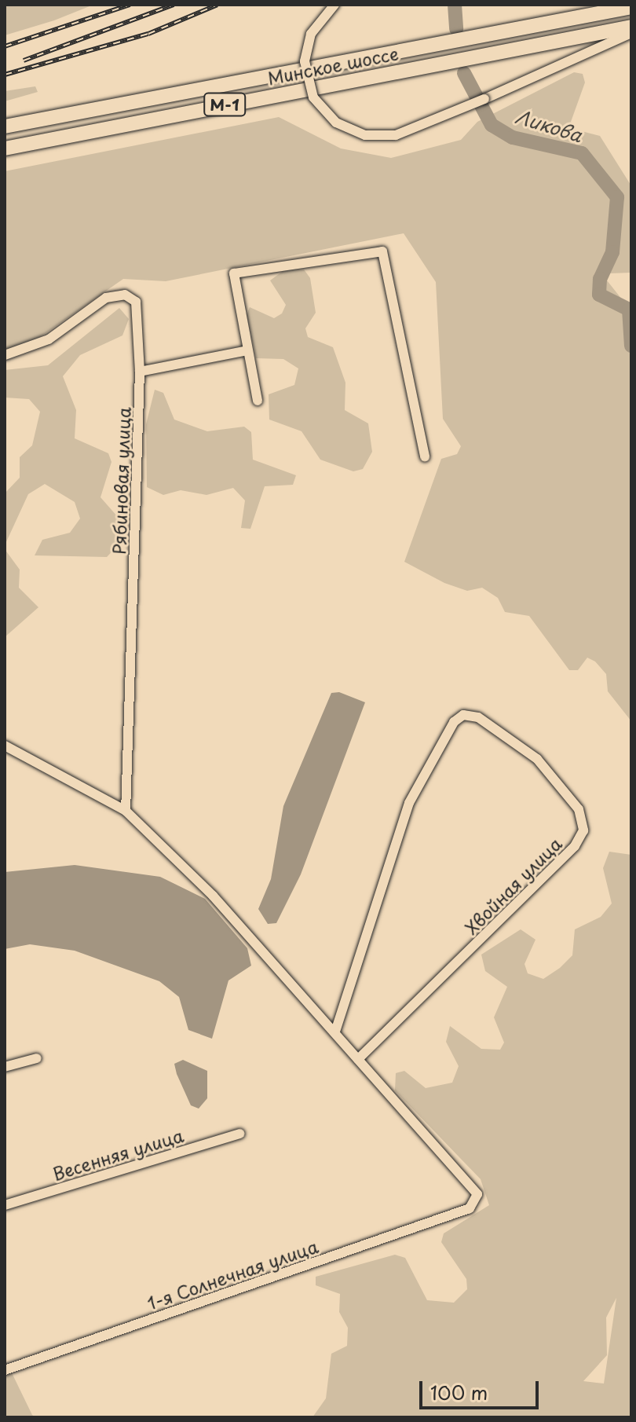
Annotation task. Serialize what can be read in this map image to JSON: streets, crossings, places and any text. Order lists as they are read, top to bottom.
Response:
{
  "streets": {
    "highway": ["Минское шоссе", "М-1"],
    "street": [
      "Рябиновая улица",
      "Хвойная улица",
      "Весенняя улица",
      "1-я Солнечная улица"
    ]
  },
  "crossings": [
    ["Хвойная улица", "1-я Солнечная улица"]
  ],
  "water": ["Ликова"],
  "scale_bar": "100 m"
}
